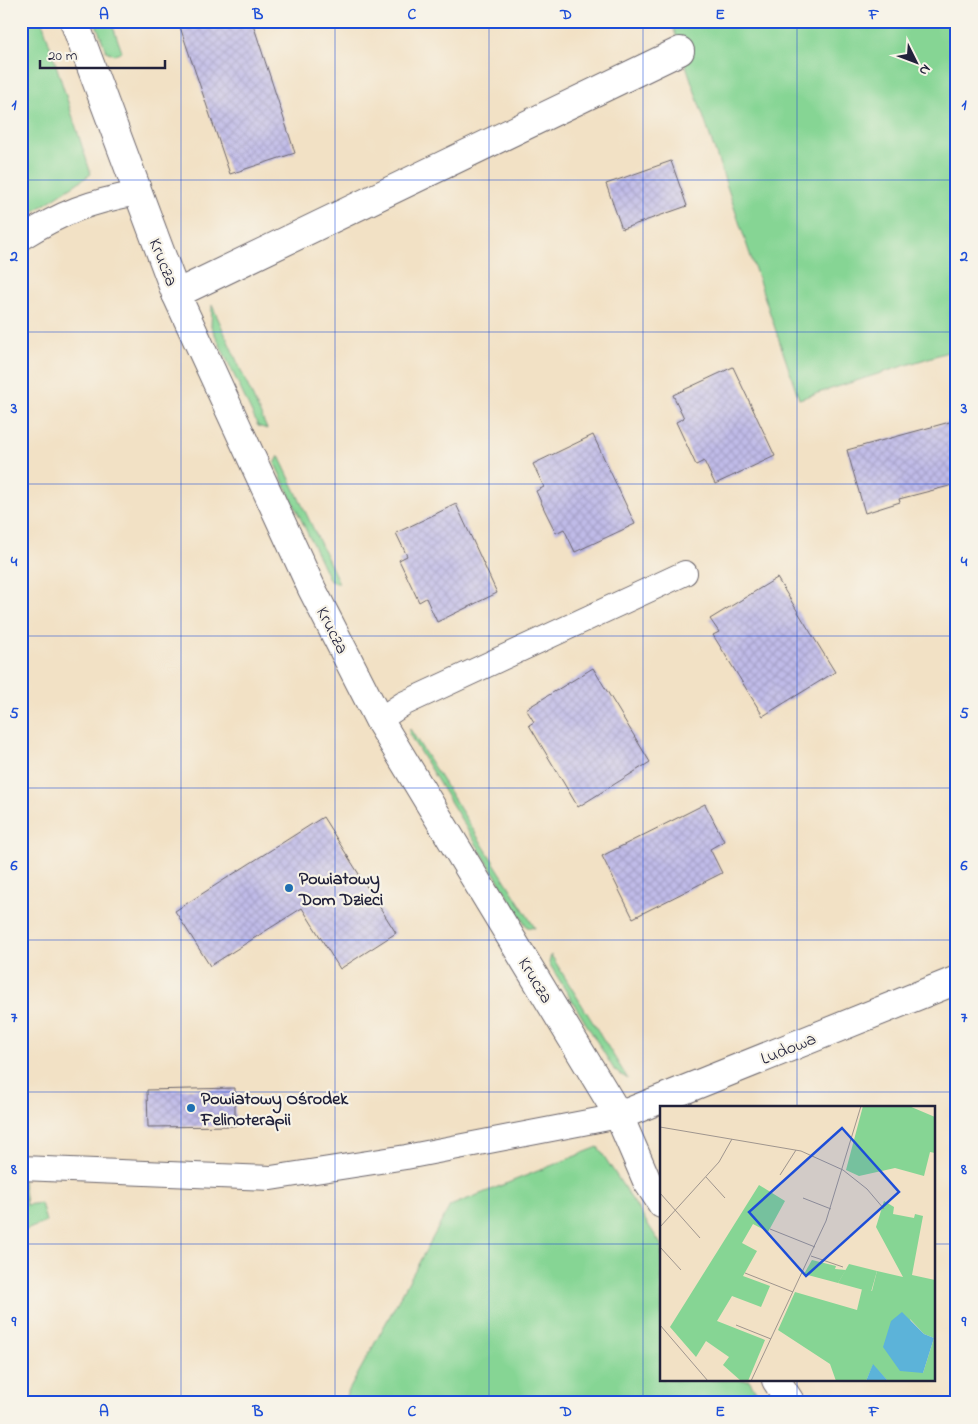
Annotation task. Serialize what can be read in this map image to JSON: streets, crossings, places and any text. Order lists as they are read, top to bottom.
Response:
{
  "streets": {
    "street": ["Krucza", "Ludowa"]
  },
  "crossings": [
    ["Krucza", "Ludowa"]
  ],
  "places": ["Powiatowy Dom Dzieci", "Powiatowy Ośrodek Felinoterapii"],
  "scale_bar": "20 m",
  "north": "bottom right",
  "grid": {
    "columns": [
      "A",
      "B",
      "C",
      "D",
      "E",
      "F"
    ],
    "rows": [
      "1",
      "2",
      "3",
      "4",
      "5",
      "6",
      "7",
      "8",
      "9"
    ]
  }
}
